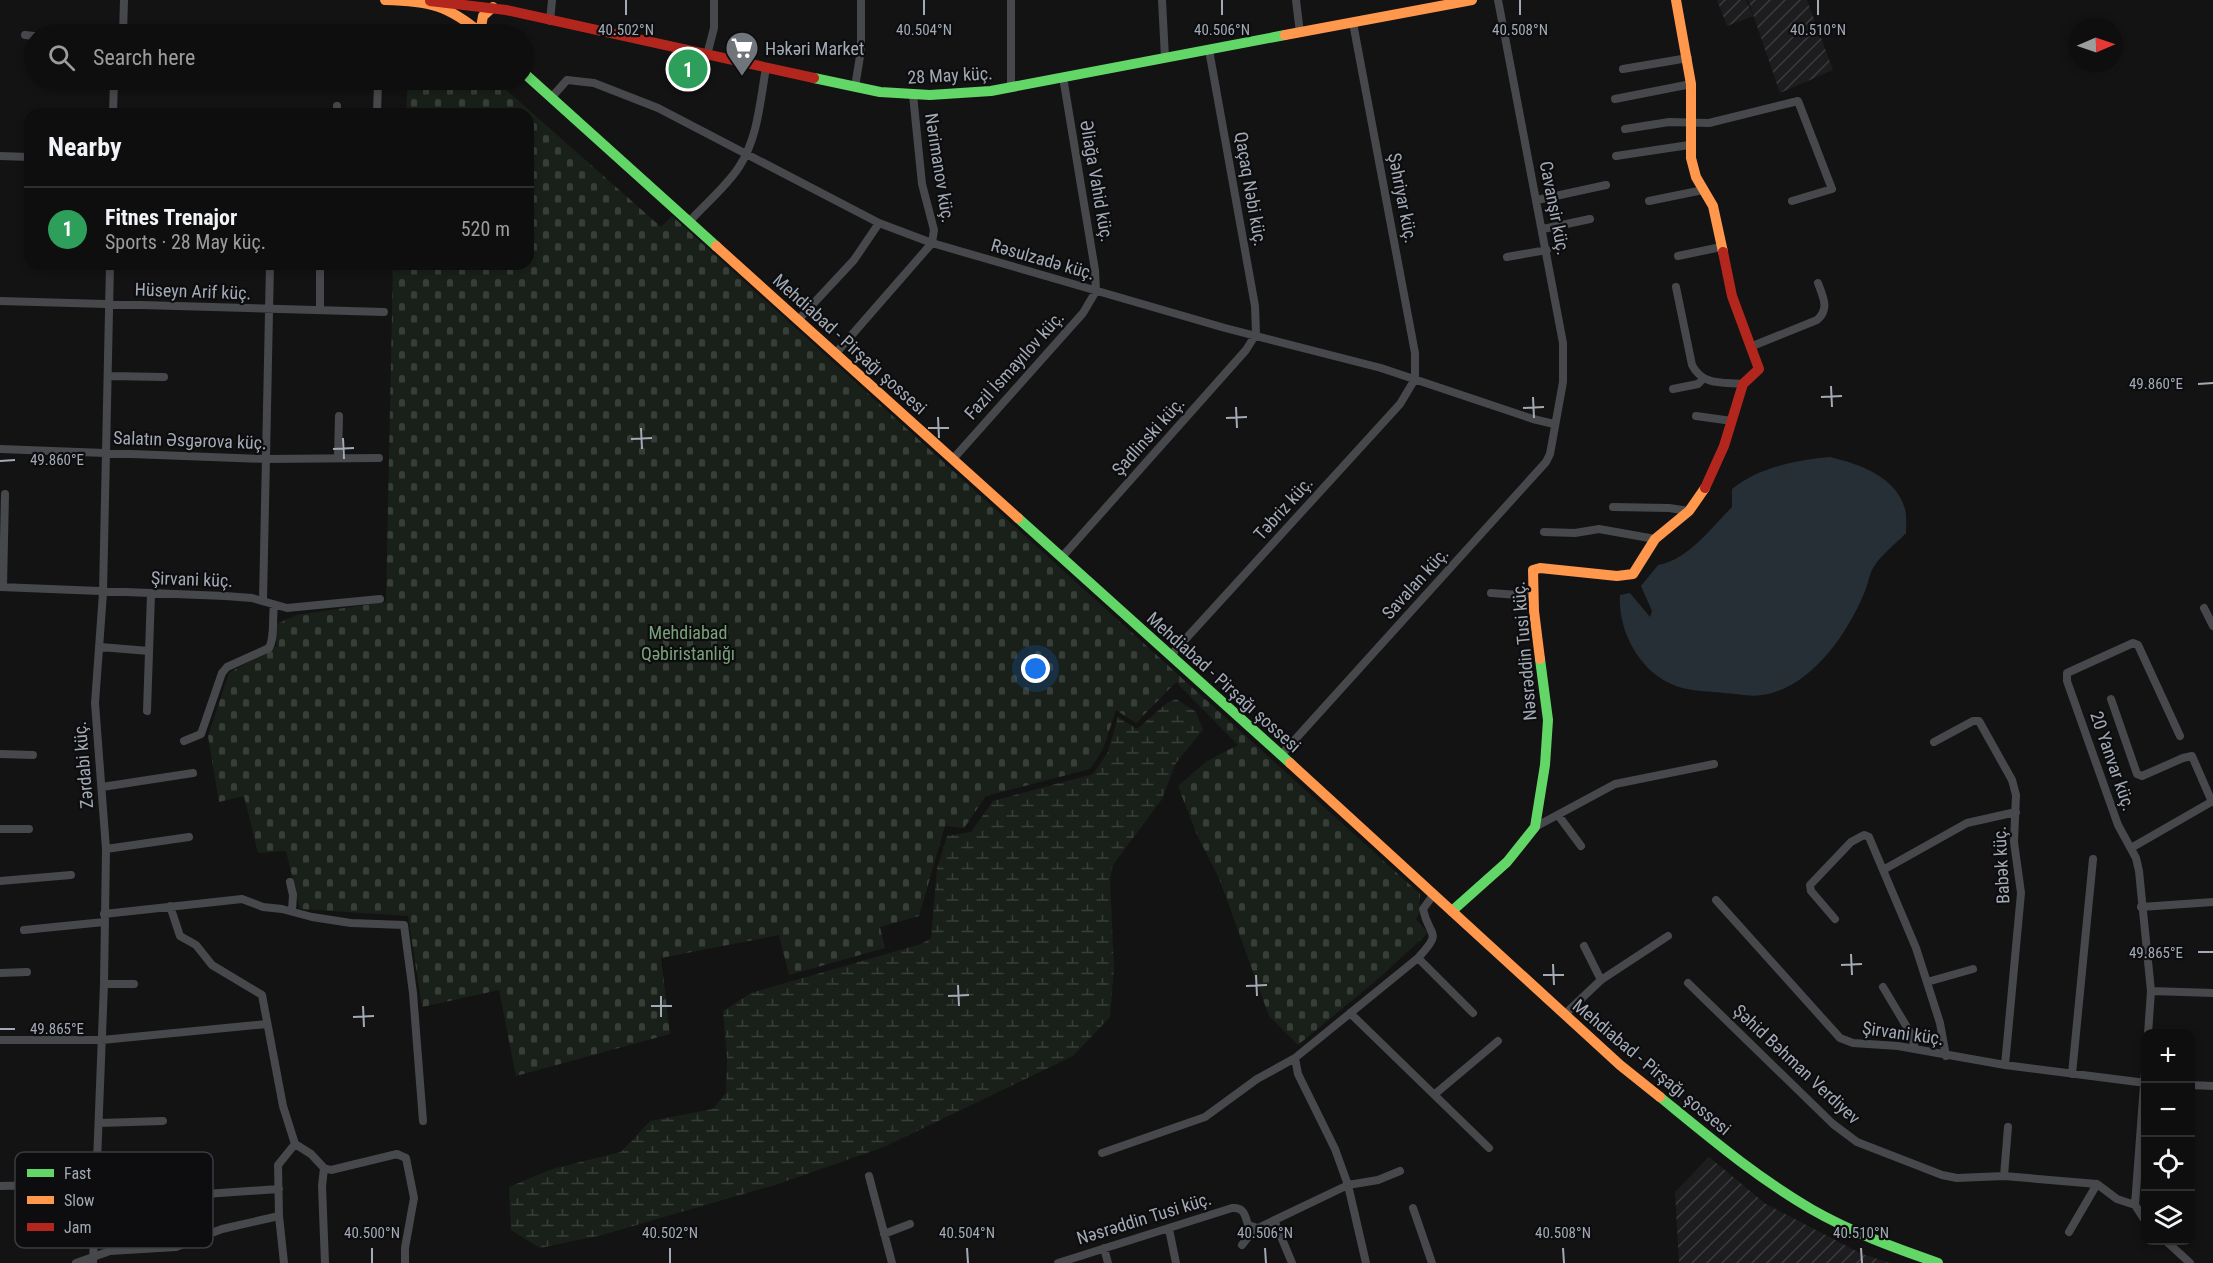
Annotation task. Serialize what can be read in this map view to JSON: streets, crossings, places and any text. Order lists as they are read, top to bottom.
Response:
{
  "streets": {
    "street": [
      "28 May küç.",
      "Nərimanov küç.",
      "Əliağa Vahid küç.",
      "Qaçaq Nəbi küç.",
      "Şəhriyar küç.",
      "Cavanşir küç.",
      "Rəsulzadə küç.",
      "Hüseyn Arif küç.",
      "Mehdiabad - Pirşağı şossesi",
      "Fazil İsmayılov küç.",
      "Şadlinski küç.",
      "Salatın Əsgərova küç.",
      "Təbriz küç.",
      "Şirvani küç.",
      "Savalan küç.",
      "Nəsrəddin Tusi küç.",
      "20 Yanvar küç.",
      "Zərdabi küç.",
      "Babək küç.",
      "Şəhid Bəhman Verdiyev"
    ]
  },
  "crossings": [
    ["28 May küç.", "Nərimanov küç."],
    ["28 May küç.", "Əliağa Vahid küç."],
    ["28 May küç.", "Qaçaq Nəbi küç."],
    ["28 May küç.", "Şəhriyar küç."],
    ["Nərimanov küç.", "Rəsulzadə küç."],
    ["Nərimanov küç.", "Mehdiabad - Pirşağı şossesi"],
    ["Əliağa Vahid küç.", "Rəsulzadə küç."],
    ["Əliağa Vahid küç.", "Fazil İsmayılov küç."],
    ["Qaçaq Nəbi küç.", "Rəsulzadə küç."],
    ["Qaçaq Nəbi küç.", "Şadlinski küç."],
    ["Şəhriyar küç.", "Rəsulzadə küç."],
    ["Şəhriyar küç.", "Təbriz küç."],
    ["Cavanşir küç.", "Rəsulzadə küç."],
    ["Cavanşir küç.", "Savalan küç."],
    ["Rəsulzadə küç.", "Mehdiabad - Pirşağı şossesi"],
    ["Rəsulzadə küç.", "Fazil İsmayılov küç."],
    ["Rəsulzadə küç.", "Şadlinski küç."],
    ["Rəsulzadə küç.", "Təbriz küç."],
    ["Rəsulzadə küç.", "Savalan küç."],
    ["Hüseyn Arif küç.", "Zərdabi küç."],
    ["Mehdiabad - Pirşağı şossesi", "Fazil İsmayılov küç."],
    ["Mehdiabad - Pirşağı şossesi", "Şadlinski küç."],
    ["Mehdiabad - Pirşağı şossesi", "Təbriz küç."],
    ["Mehdiabad - Pirşağı şossesi", "Savalan küç."],
    ["Salatın Əsgərova küç.", "Zərdabi küç."],
    ["Şirvani küç.", "Zərdabi küç."],
    ["Şirvani küç.", "Babək küç."]
  ],
  "parks": ["Mehdiabad Qəbiristanlığı"],
  "places": {
    "supermarket": ["Həkəri Market"]
  },
  "legend": ["Fast", "Slow", "Jam"],
  "north": "right",
  "page": {
    "search": "Search here",
    "pins": "1",
    "heading": "Nearby",
    "list": [
      {
        "mark": "1",
        "name": "Fitnes Trenajor",
        "note": "Sports · 28 May küç.",
        "value": "520 m"
      }
    ],
    "map_buttons": ["+", "−"]
  },
  "coordinates": [
    "40.502°N",
    "40.504°N",
    "40.506°N",
    "40.508°N",
    "40.510°N",
    "49.860°E",
    "49.865°E",
    "40.500°N"
  ]
}
